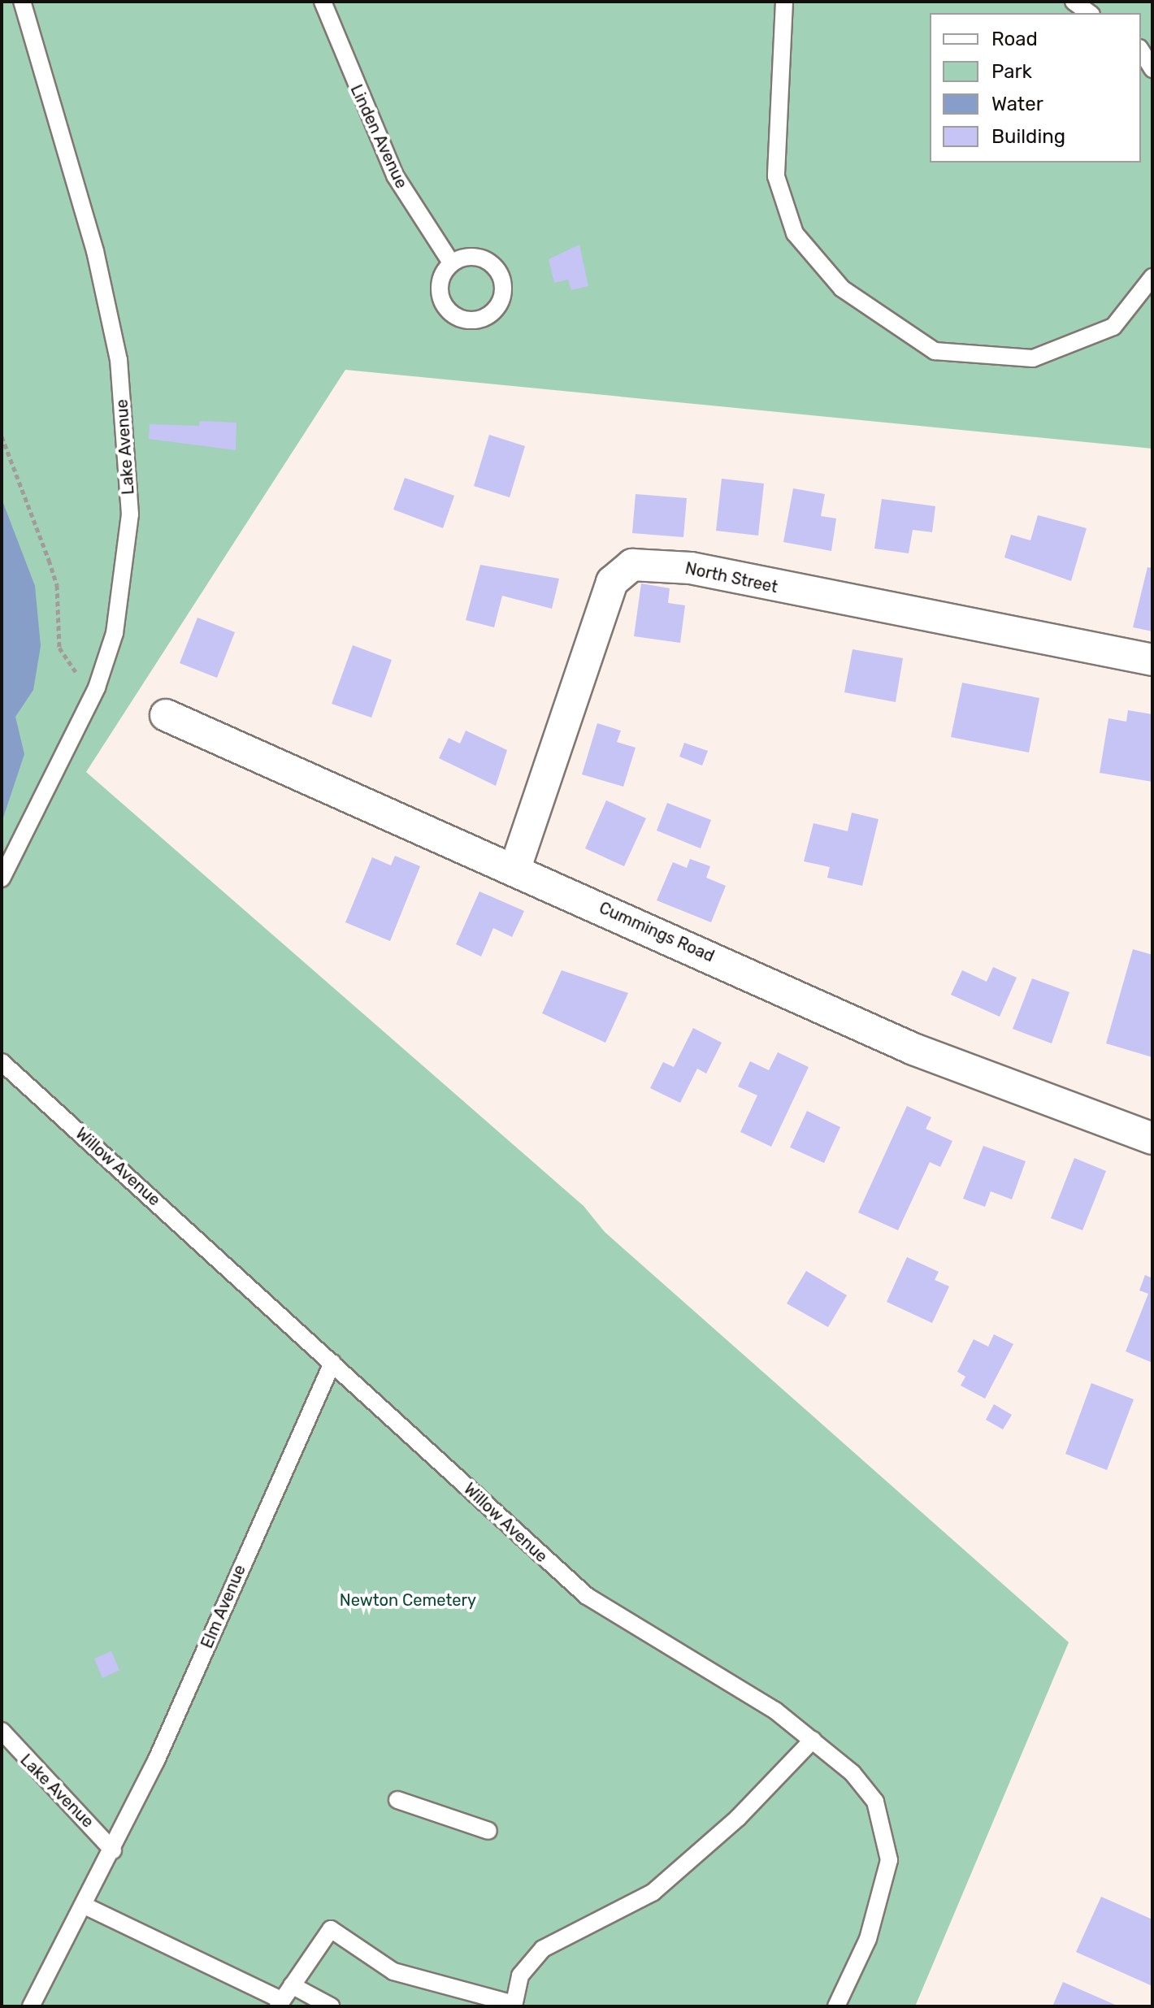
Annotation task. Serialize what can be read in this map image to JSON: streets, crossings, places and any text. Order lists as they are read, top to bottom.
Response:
{
  "streets": {
    "street": ["North Street", "Cummings Road"],
    "lane": [
      "Linden Avenue",
      "Lake Avenue",
      "Willow Avenue",
      "Elm Avenue"
    ]
  },
  "crossings": [
    ["Lake Avenue", "Elm Avenue"],
    ["North Street", "Cummings Road"],
    ["Willow Avenue", "Elm Avenue"]
  ],
  "parks": ["Newton Cemetery"],
  "legend": [
    "Road",
    "Park",
    "Water",
    "Building"
  ]
}
